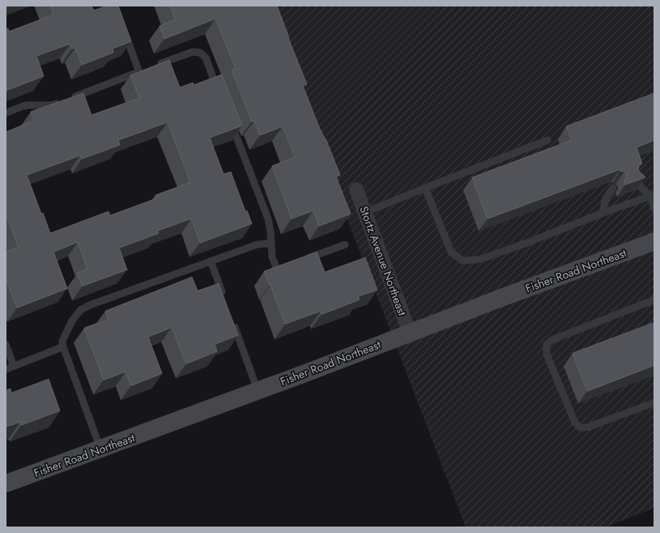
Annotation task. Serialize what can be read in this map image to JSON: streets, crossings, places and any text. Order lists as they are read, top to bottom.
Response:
{
  "streets": {
    "street": ["Stortz Avenue Northeast", "Fisher Road Northeast"]
  },
  "crossings": [
    ["Stortz Avenue Northeast", "Fisher Road Northeast"]
  ]
}
